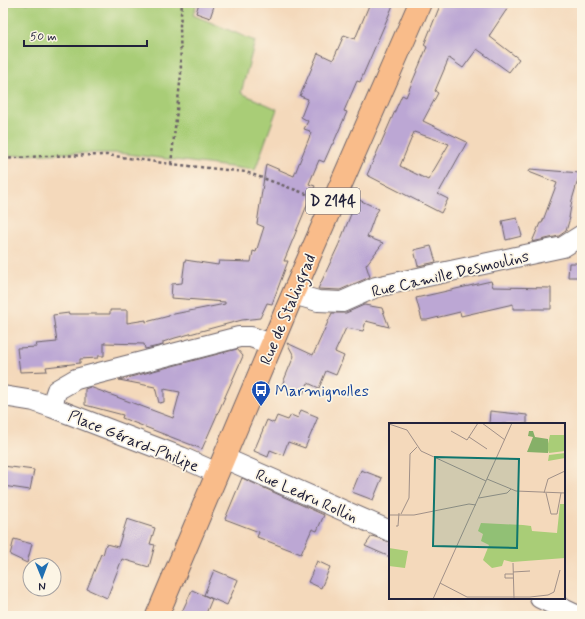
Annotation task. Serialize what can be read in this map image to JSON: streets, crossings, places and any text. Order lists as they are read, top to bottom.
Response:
{
  "streets": {
    "main road": ["D 2144", "Rue de Stalingrad"],
    "street": ["Rue Camille Desmoulins", "Place Gérard-Philipe", "Rue Ledru Rollin"]
  },
  "crossings": [
    ["Rue Camille Desmoulins", "Rue de Stalingrad"],
    ["Rue de Stalingrad", "Place Gérard-Philipe"],
    ["Rue de Stalingrad", "Rue Ledru Rollin"],
    ["Place Gérard-Philipe", "Rue Ledru Rollin"]
  ],
  "places": {
    "bus stop": ["Marmignolles"]
  },
  "scale_bar": "50 m",
  "north": "bottom"
}
